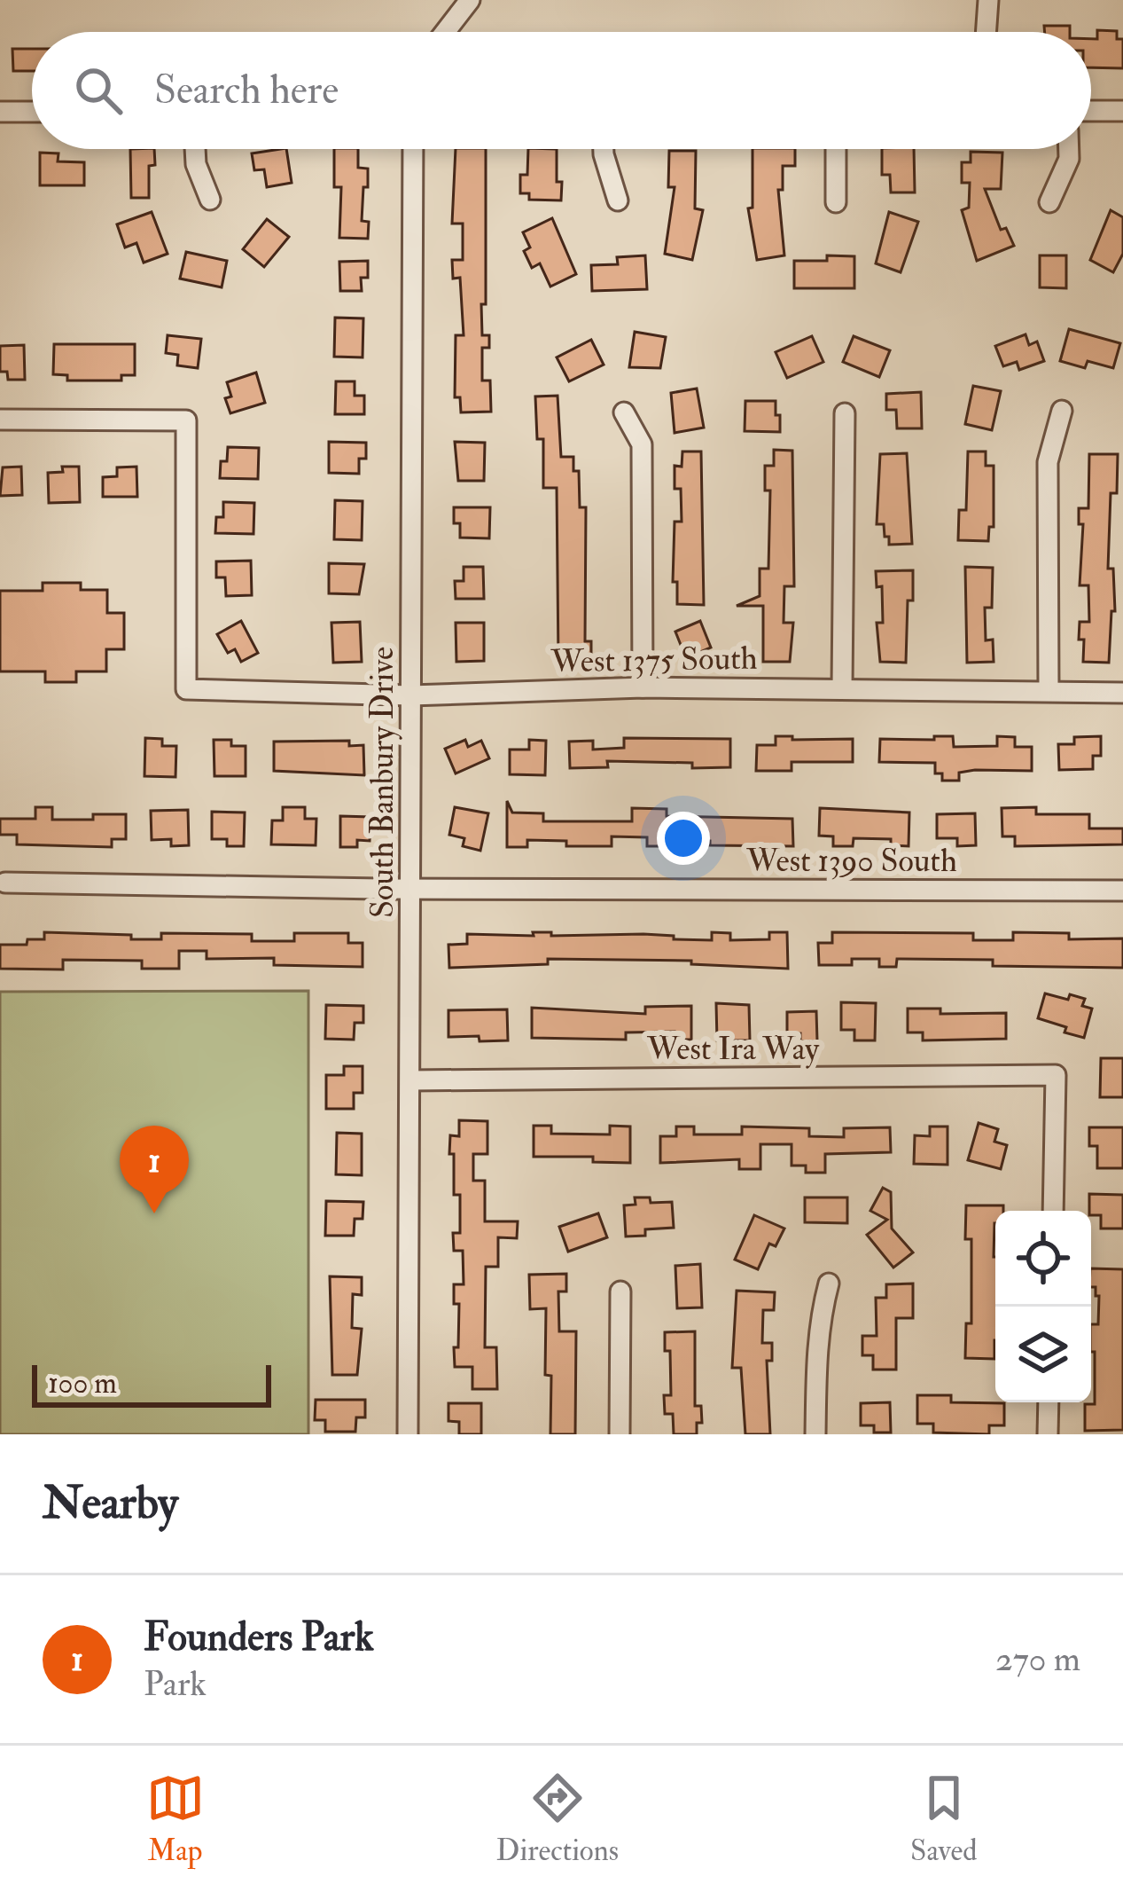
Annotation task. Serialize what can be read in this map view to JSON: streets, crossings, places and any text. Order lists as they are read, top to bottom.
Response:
{
  "streets": {
    "street": [
      "West 1375 South",
      "South Banbury Drive",
      "West 1390 South",
      "West Ira Way"
    ]
  },
  "crossings": [
    ["West 1375 South", "South Banbury Drive"],
    ["South Banbury Drive", "West 1390 South"],
    ["South Banbury Drive", "West Ira Way"]
  ],
  "scale_bar": "100 m",
  "page": {
    "search": "Search here",
    "pins": "1",
    "scale": "100 m",
    "heading": "Nearby",
    "list": [
      {
        "mark": "1",
        "name": "Founders Park",
        "note": "Park",
        "value": "270 m"
      }
    ],
    "nav": ["Map", "Directions", "Saved"]
  }
}
